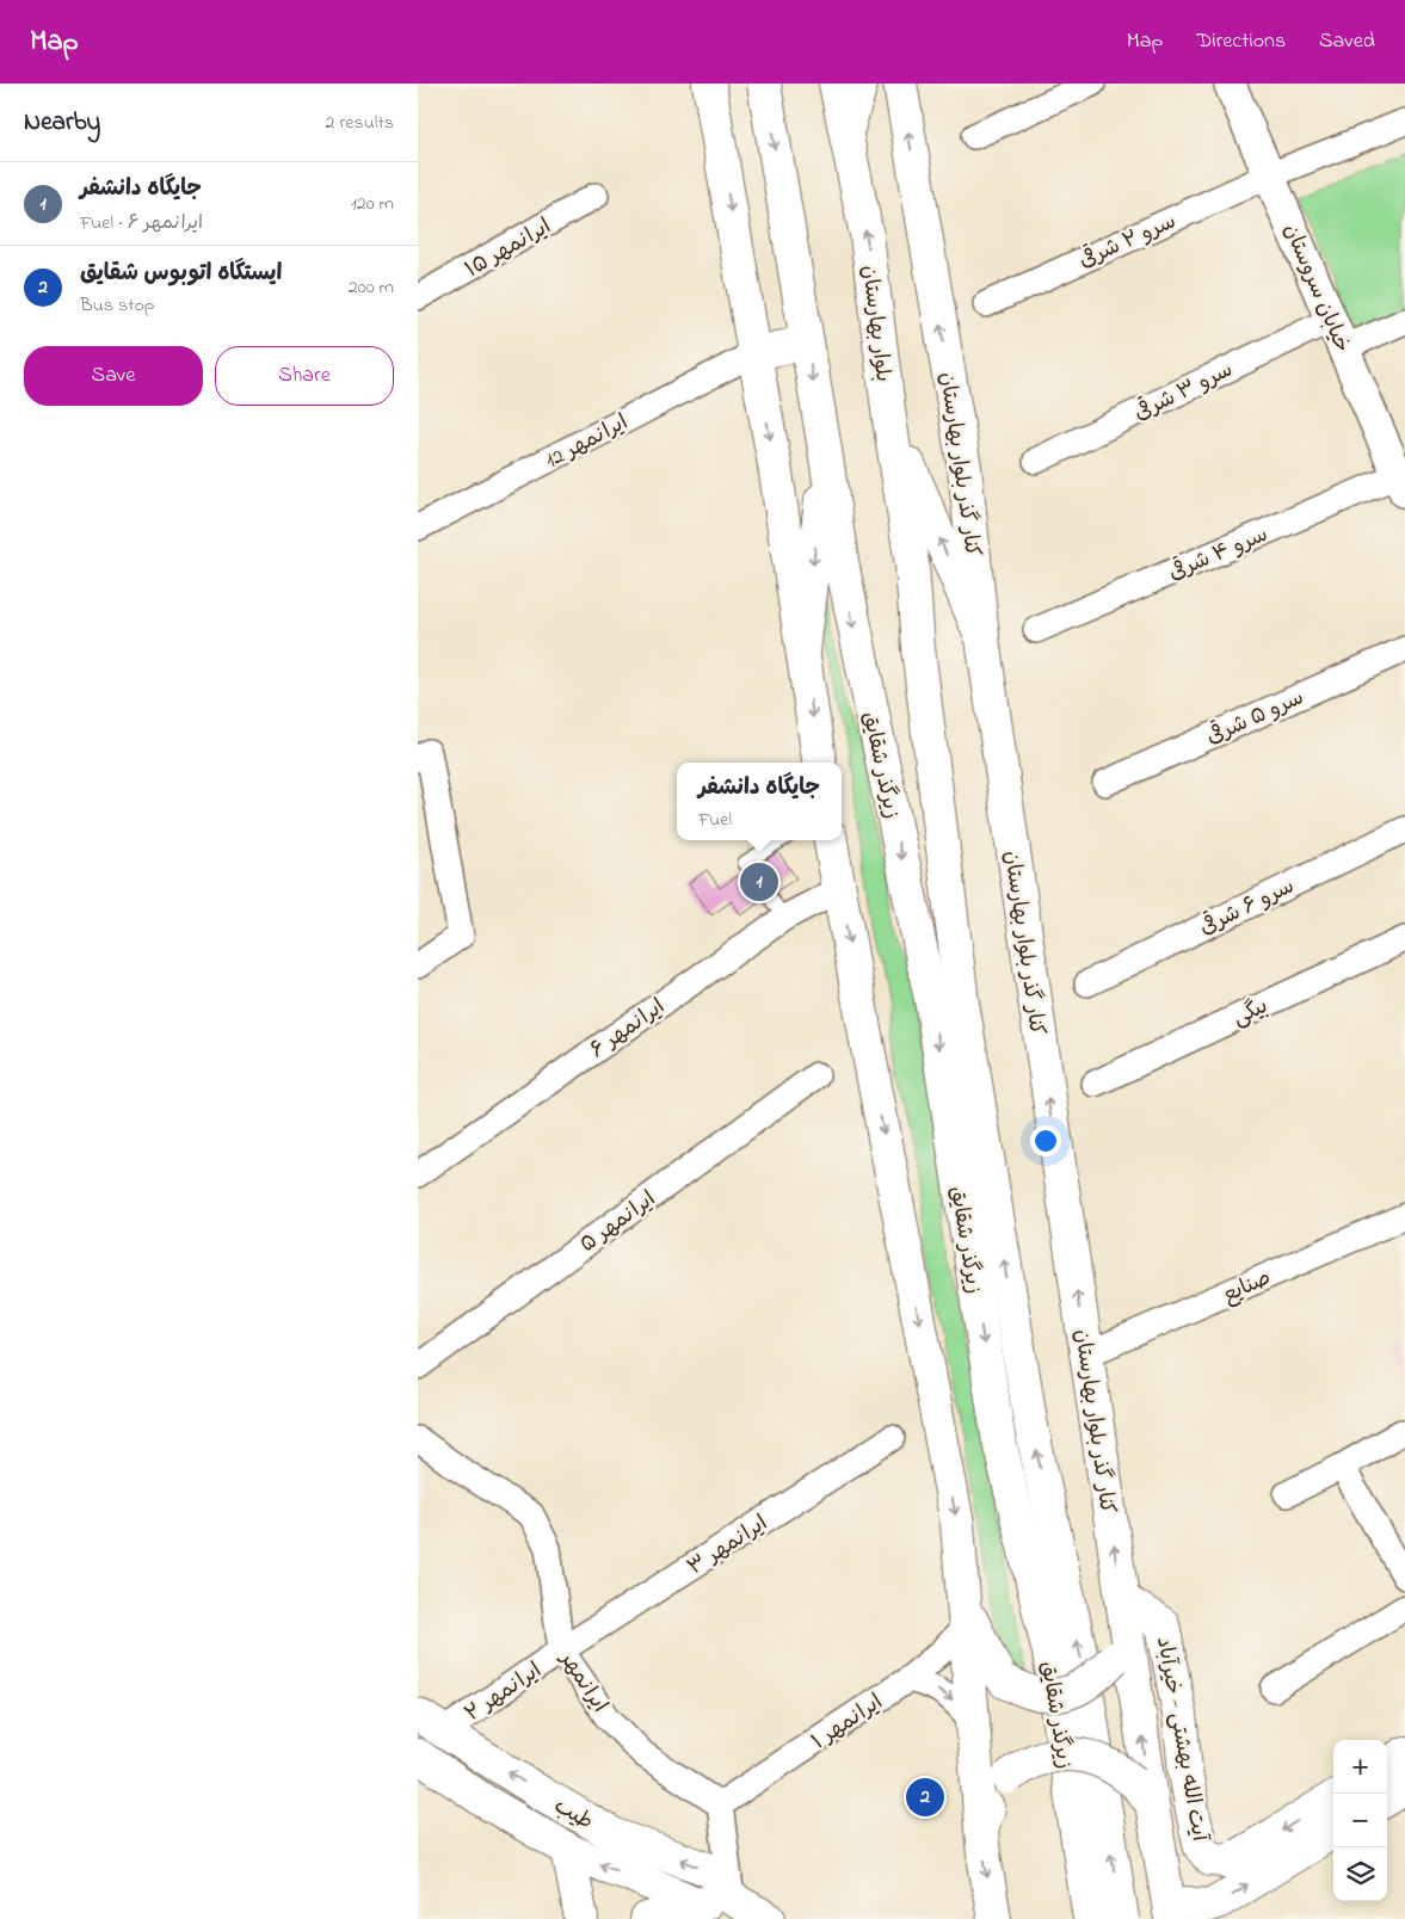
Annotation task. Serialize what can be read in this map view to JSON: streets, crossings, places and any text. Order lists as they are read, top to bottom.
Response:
{
  "streets": {
    "main road": [
      "بلوار بهارستان",
      "کنار گذر بلوار بهارستان",
      "زیرگذر شقایق",
      "آیت الله بهشتی - خیرآباد",
      "طیب"
    ],
    "street": [
      "سرو ۲ شرقی",
      "ایرانمهر ۱۵",
      "خیابان سروستان",
      "سرو ۳ شرقی",
      "ایرانمهر 12",
      "سرو ۴ شرقی",
      "سرو ۵ شرقی",
      "سرو ۶ شرقی",
      "بیگی",
      "ایرانمهر ۶",
      "ایرانمهر ۵",
      "صنایع",
      "ایرانمهر ۳",
      "ایرانمهر",
      "ایرانمهر ۲",
      "ایرانمهر ۱"
    ]
  },
  "crossings": [
    ["سرو ۲ شرقی", "خیابان سروستان"],
    ["خیابان سروستان", "سرو ۳ شرقی"],
    ["خیابان سروستان", "سرو ۴ شرقی"],
    ["بلوار بهارستان", "زیرگذر شقایق"],
    ["کنار گذر بلوار بهارستان", "صنایع"],
    ["کنار گذر بلوار بهارستان", "آیت الله بهشتی - خیرآباد"],
    ["ایرانمهر ۳", "ایرانمهر"],
    ["ایرانمهر ۳", "ایرانمهر ۲"],
    ["ایرانمهر", "ایرانمهر ۲"],
    ["ایرانمهر", "ایرانمهر ۱"],
    ["ایرانمهر ۲", "طیب"]
  ],
  "page": {
    "header": "Map",
    "nav": ["Map", "Directions", "Saved"],
    "heading": ["Nearby", "2 results"],
    "list": [
      {
        "mark": "1",
        "name": "جایگاه دانشفر",
        "note": "Fuel · ایرانمهر ۶",
        "value": "120 m"
      },
      {
        "mark": "2",
        "name": "ایستگاه اتوبوس شقایق",
        "note": "Bus stop",
        "value": "200 m"
      }
    ],
    "buttons": ["Save", "Share"],
    "popup": ["جایگاه دانشفر", "Fuel"],
    "pins": ["1", "2"],
    "map_buttons": ["+", "−"]
  }
}
